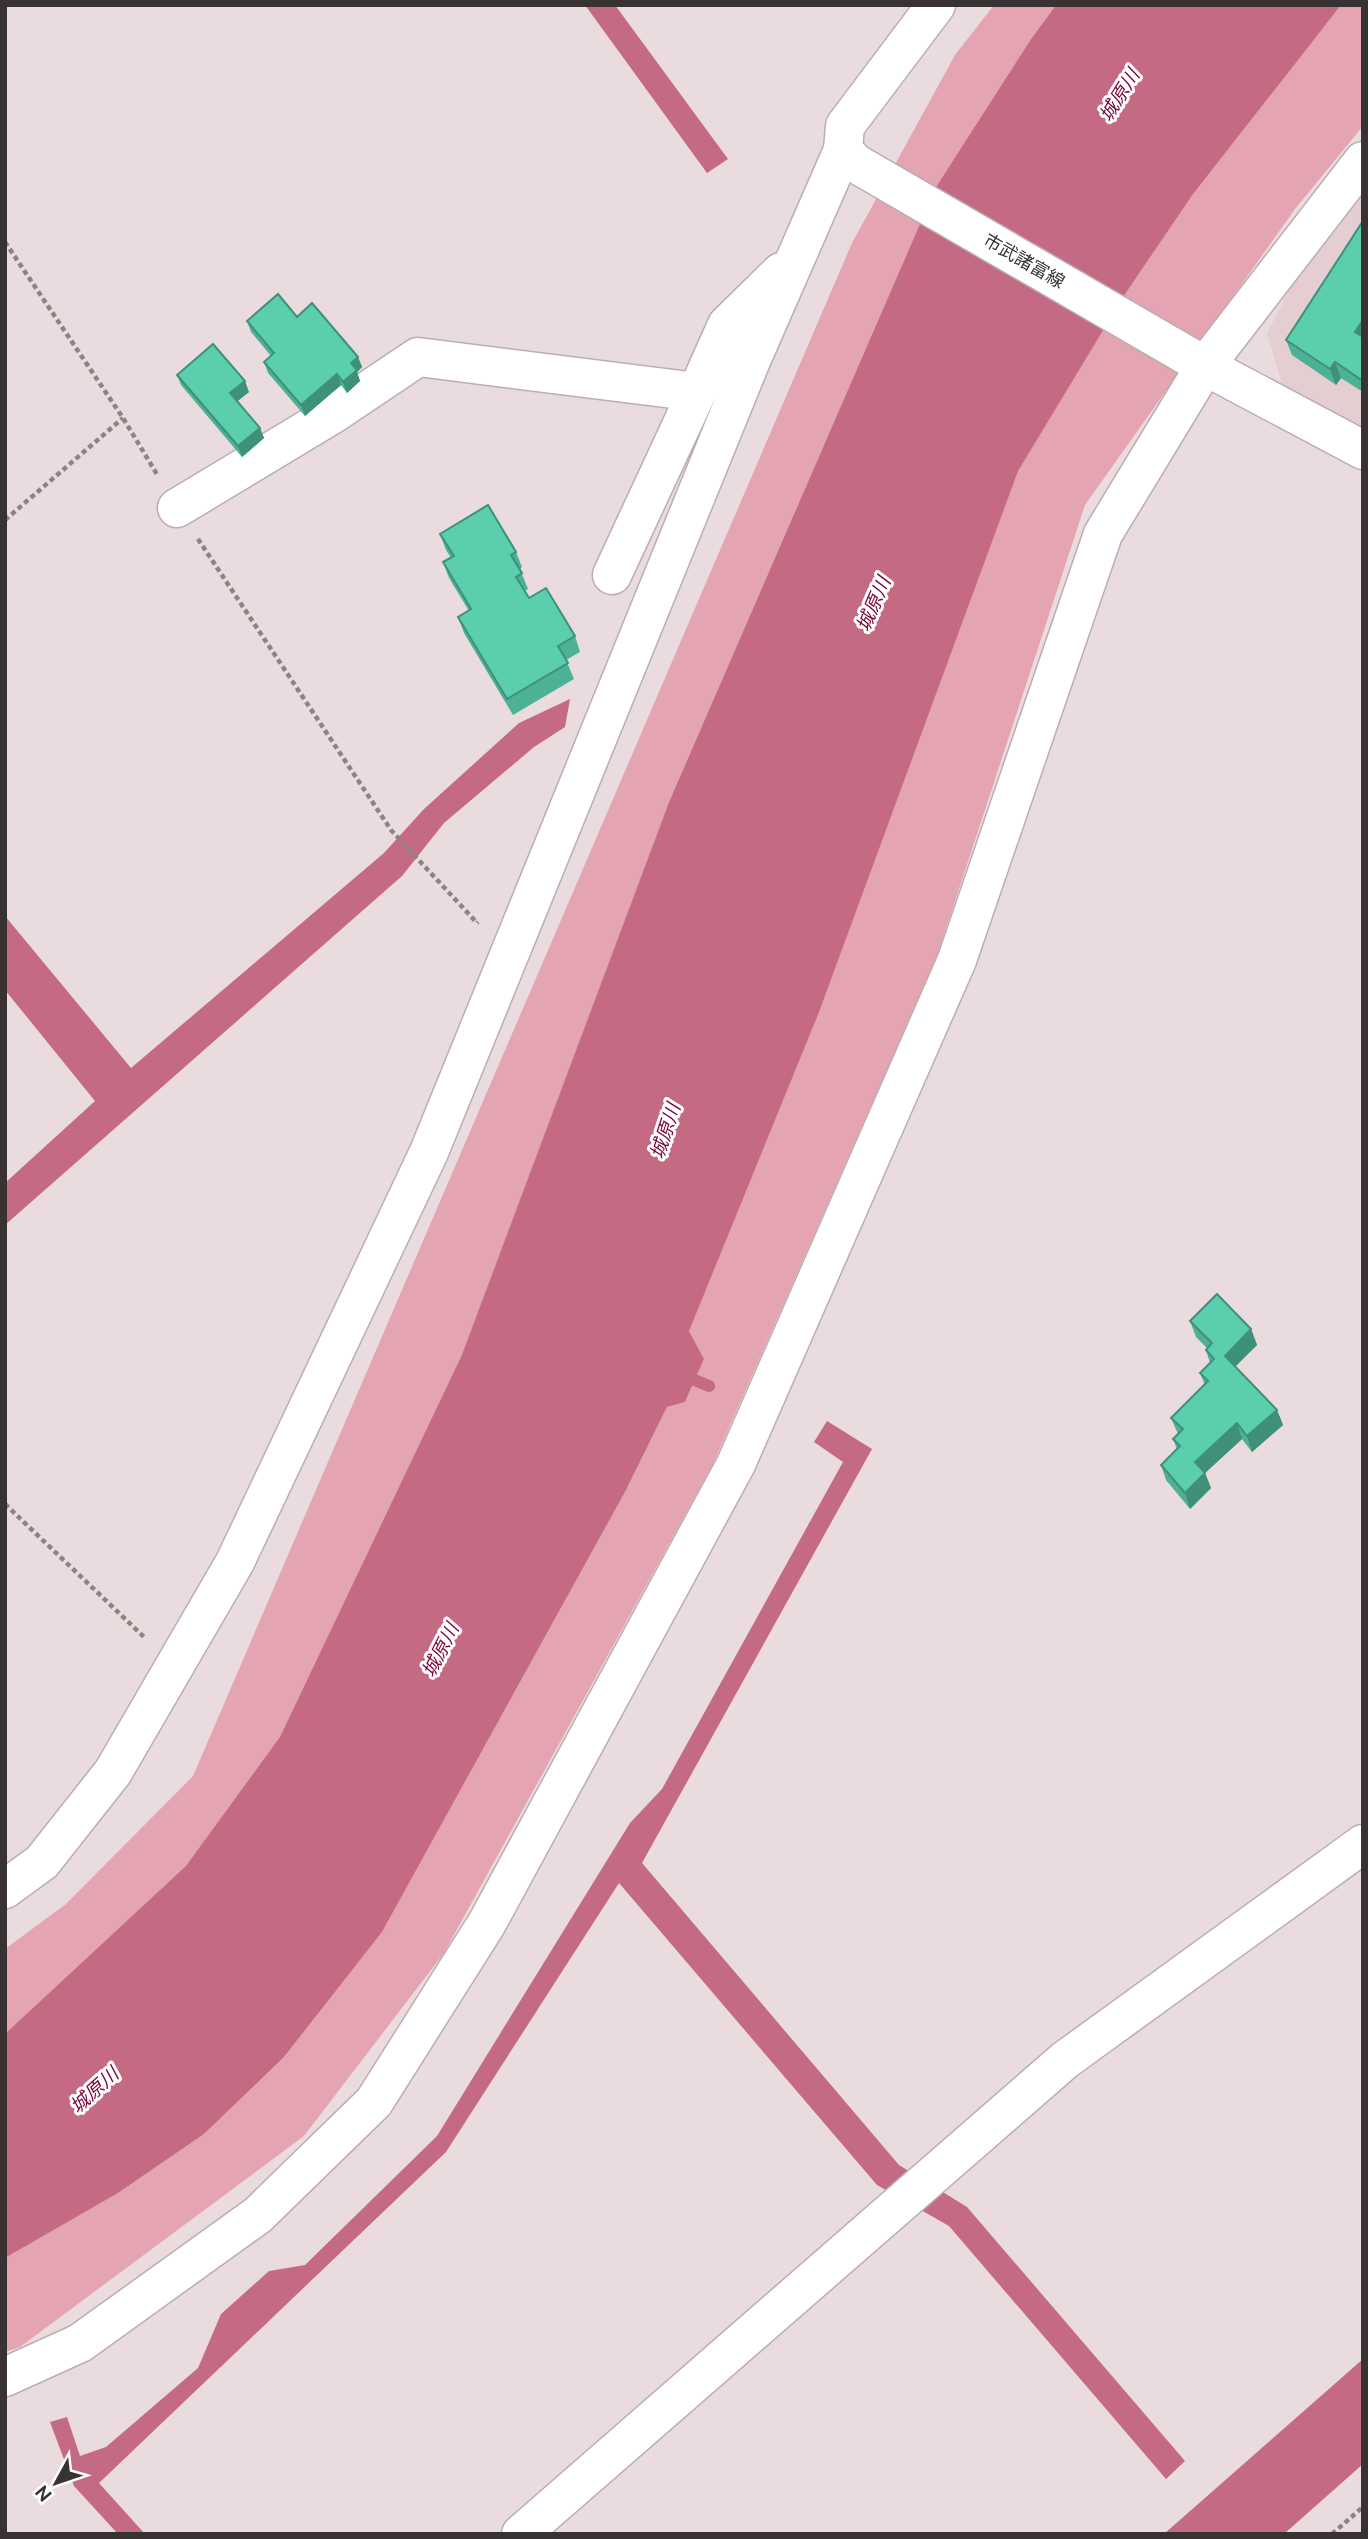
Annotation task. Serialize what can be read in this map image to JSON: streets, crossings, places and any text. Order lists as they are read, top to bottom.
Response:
{
  "streets": {
    "street": ["市武諸富線"]
  },
  "water": ["城原川"],
  "north": "bottom left"
}
